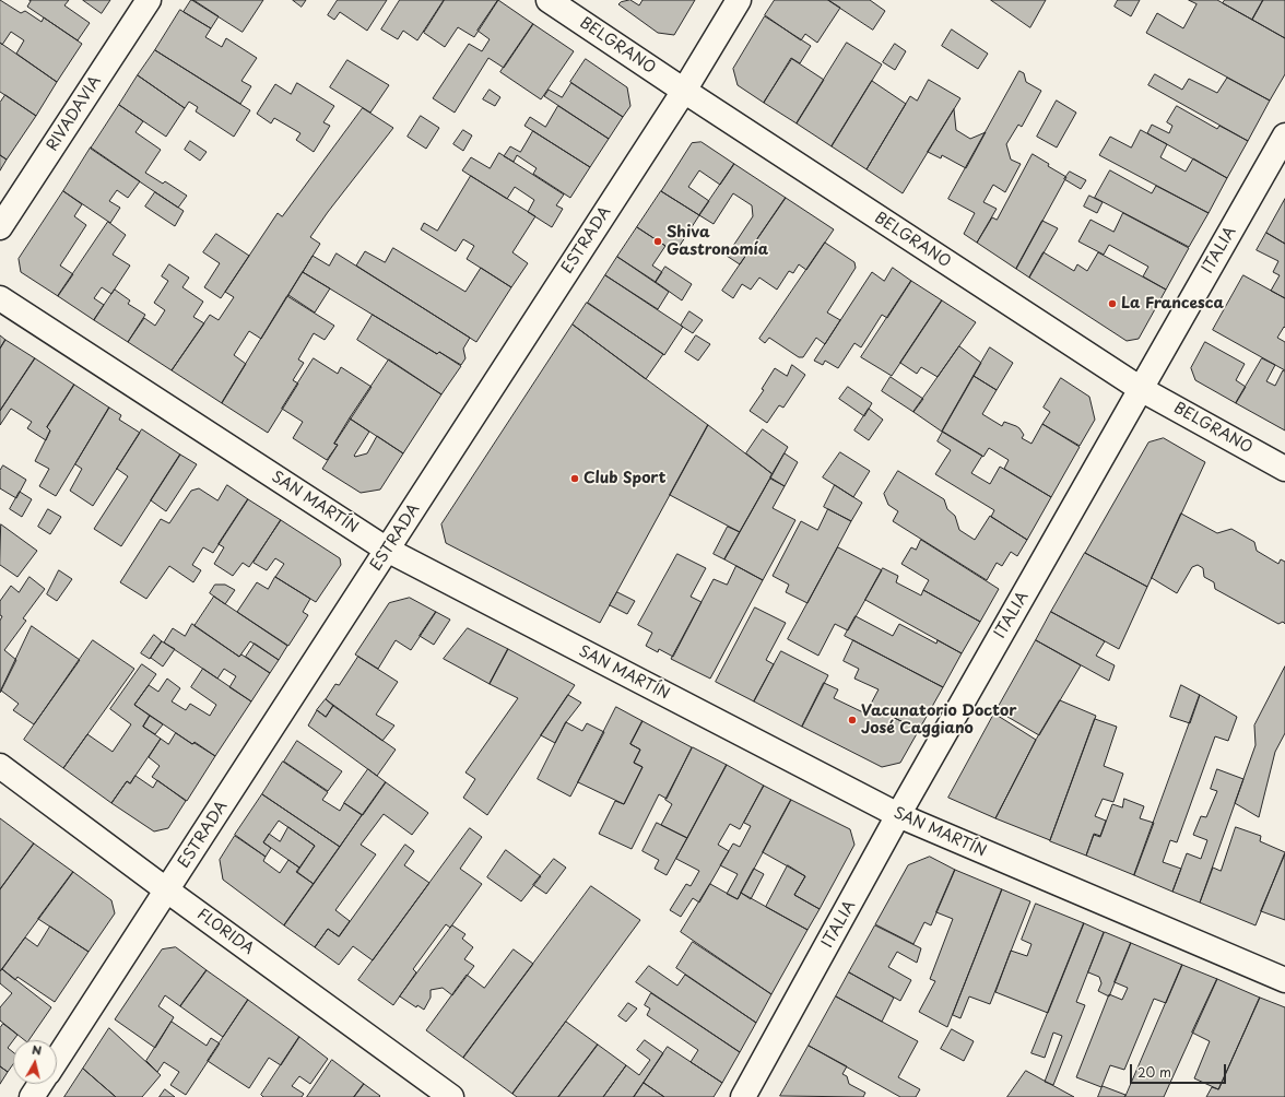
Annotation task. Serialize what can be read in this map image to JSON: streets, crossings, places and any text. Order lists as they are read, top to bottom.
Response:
{
  "streets": {
    "street": [
      "BELGRANO",
      "RIVADAVIA",
      "ESTRADA",
      "ITALIA",
      "SAN MARTÍN",
      "FLORIDA"
    ]
  },
  "crossings": [
    ["BELGRANO", "ESTRADA"],
    ["BELGRANO", "ITALIA"],
    ["ESTRADA", "SAN MARTÍN"],
    ["ESTRADA", "FLORIDA"],
    ["ITALIA", "SAN MARTÍN"]
  ],
  "places": [
    "Shiva Gastronomía",
    "La Francesca",
    "Club Sport",
    "Vacunatorio Doctor José Caggiano"
  ],
  "scale_bar": "20 m",
  "north": "top"
}
